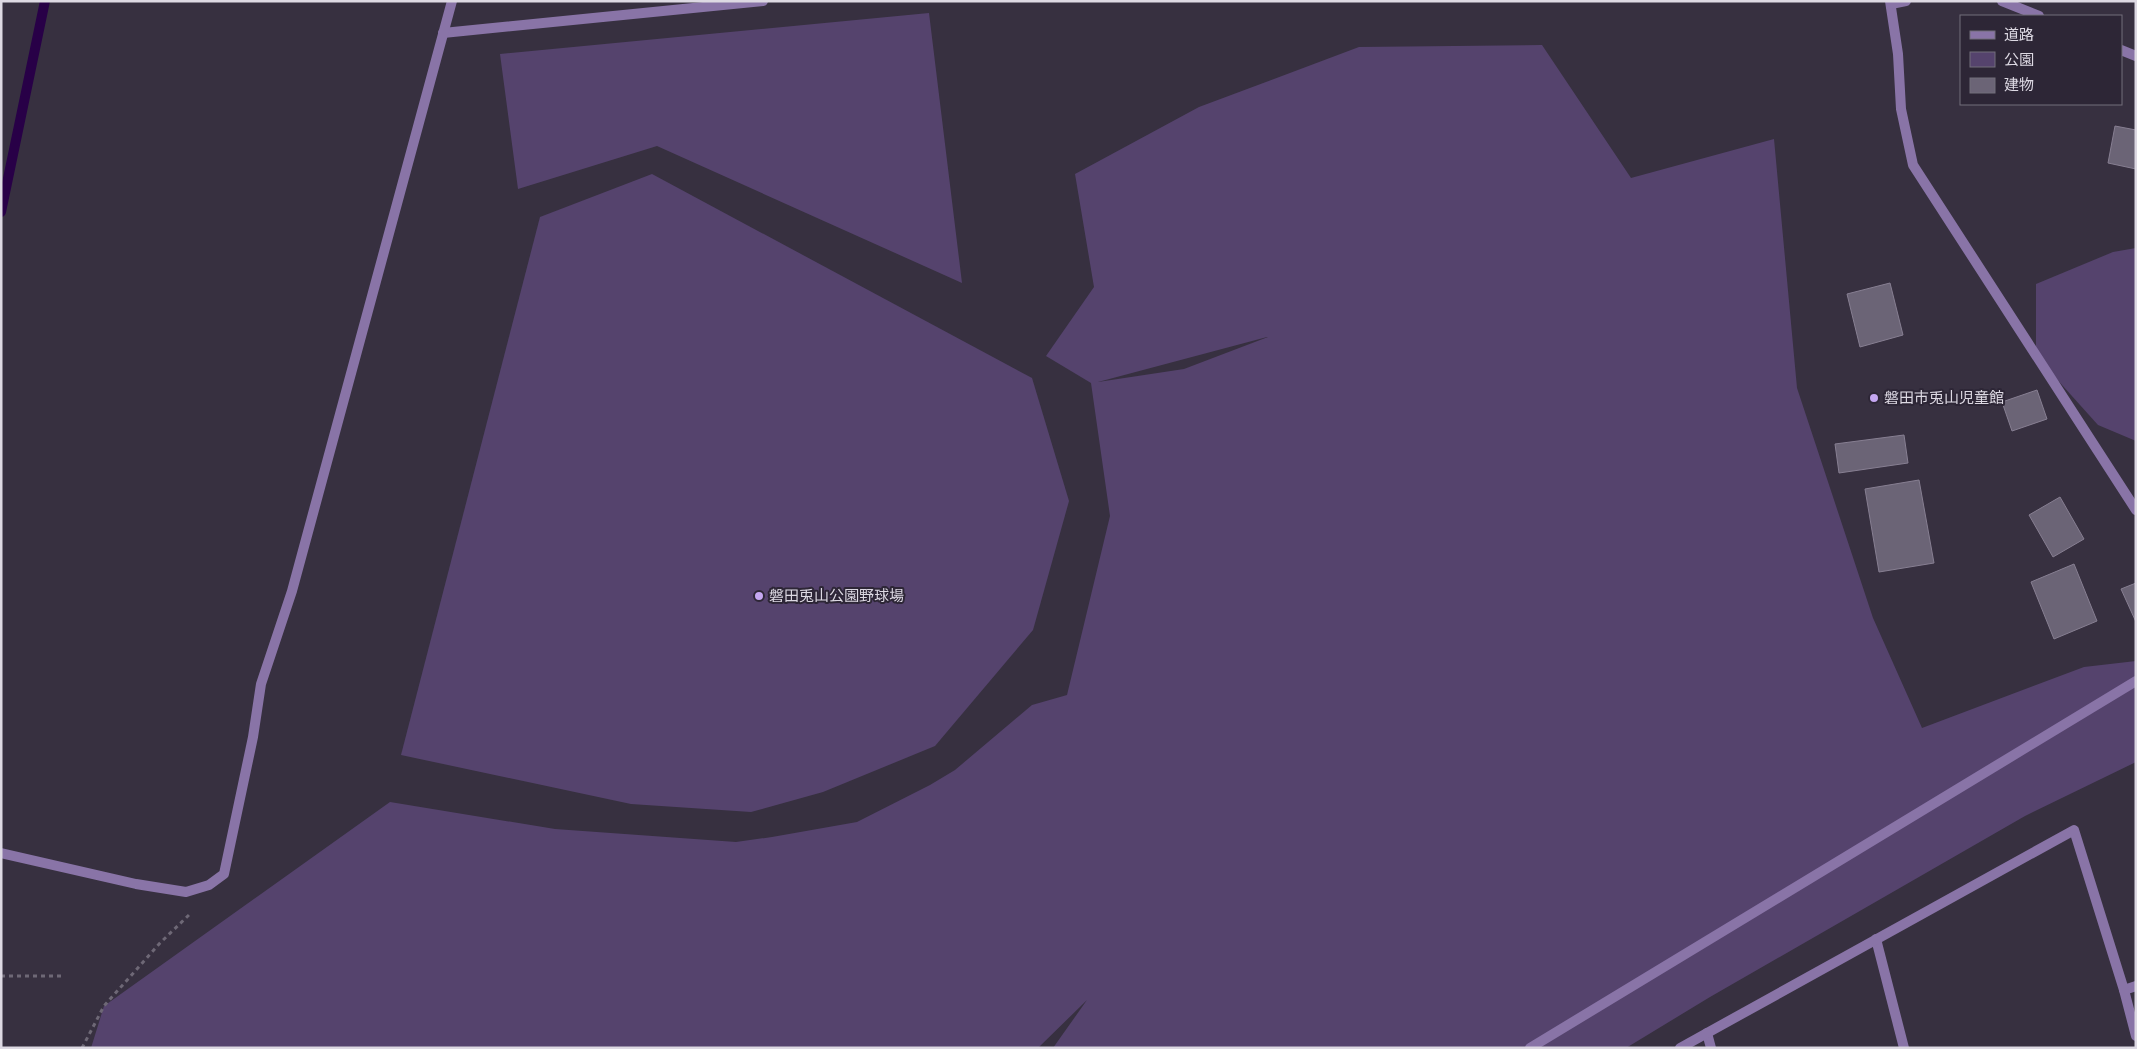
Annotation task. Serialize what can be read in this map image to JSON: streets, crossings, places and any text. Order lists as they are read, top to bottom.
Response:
{
  "places": ["磐田市兎山児童館", "磐田兎山公園野球場"],
  "legend": ["道路", "公園", "建物"]
}
